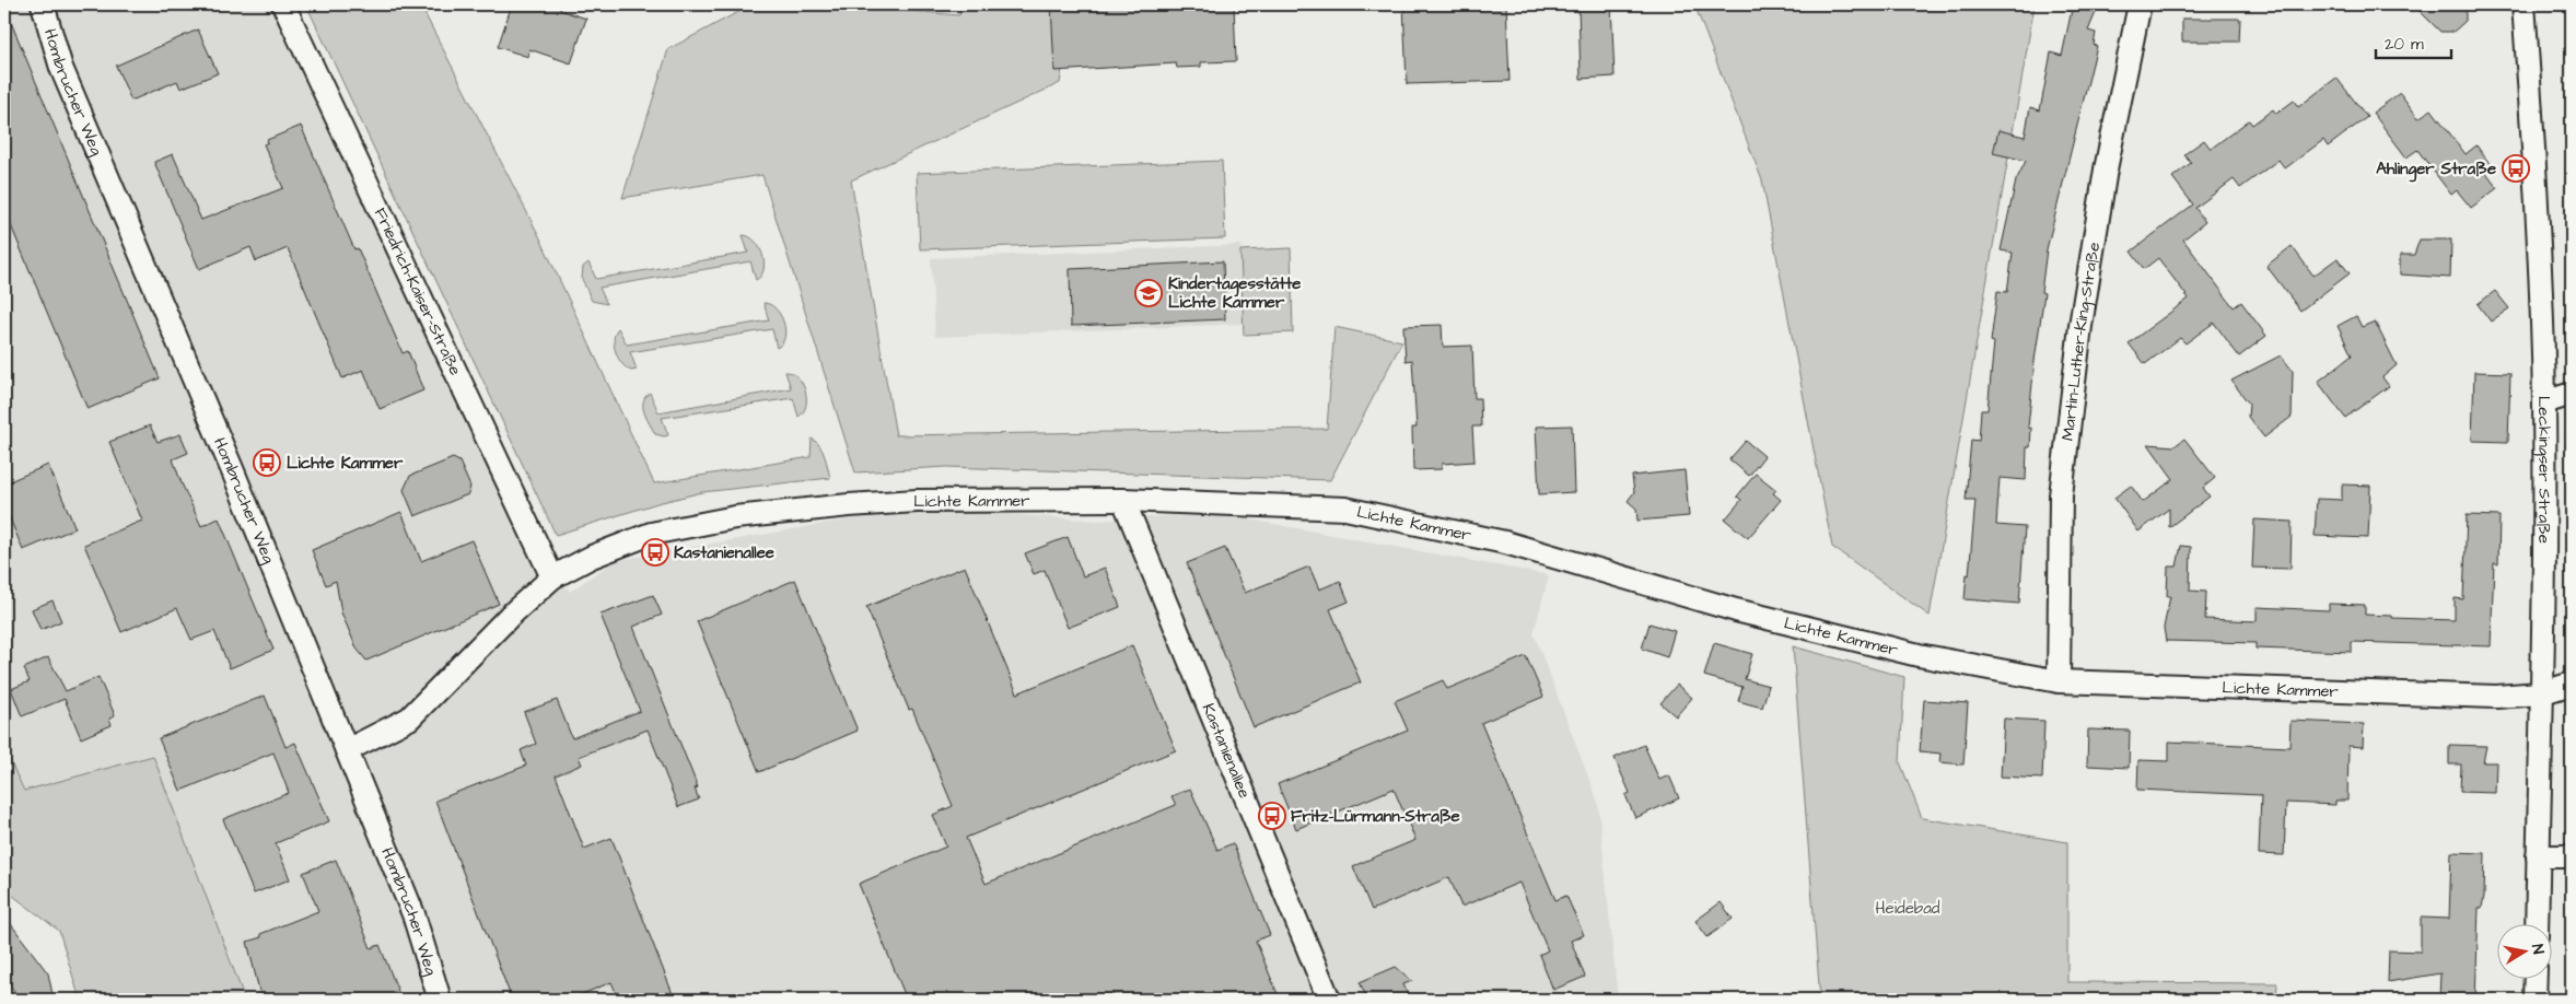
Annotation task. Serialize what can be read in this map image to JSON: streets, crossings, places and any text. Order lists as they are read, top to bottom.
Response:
{
  "streets": {
    "street": [
      "Hombrucher Weg",
      "Friedrich-Kaiser-Straße",
      "Martin-Luther-King-Straße",
      "Leckingser Straße",
      "Lichte Kammer",
      "Kastanienallee"
    ]
  },
  "crossings": [
    ["Hombrucher Weg", "Lichte Kammer"],
    ["Friedrich-Kaiser-Straße", "Lichte Kammer"],
    ["Martin-Luther-King-Straße", "Lichte Kammer"],
    ["Leckingser Straße", "Lichte Kammer"],
    ["Lichte Kammer", "Kastanienallee"]
  ],
  "parks": ["Heidebad"],
  "places": {
    "bus stop": [
      "Ahlinger Straße",
      "Lichte Kammer",
      "Kastanienallee",
      "Fritz-Lürmann-Straße"
    ],
    "school or university": ["Kindertagesstätte Lichte Kammer"]
  },
  "scale_bar": "20 m",
  "north": "right"
}
